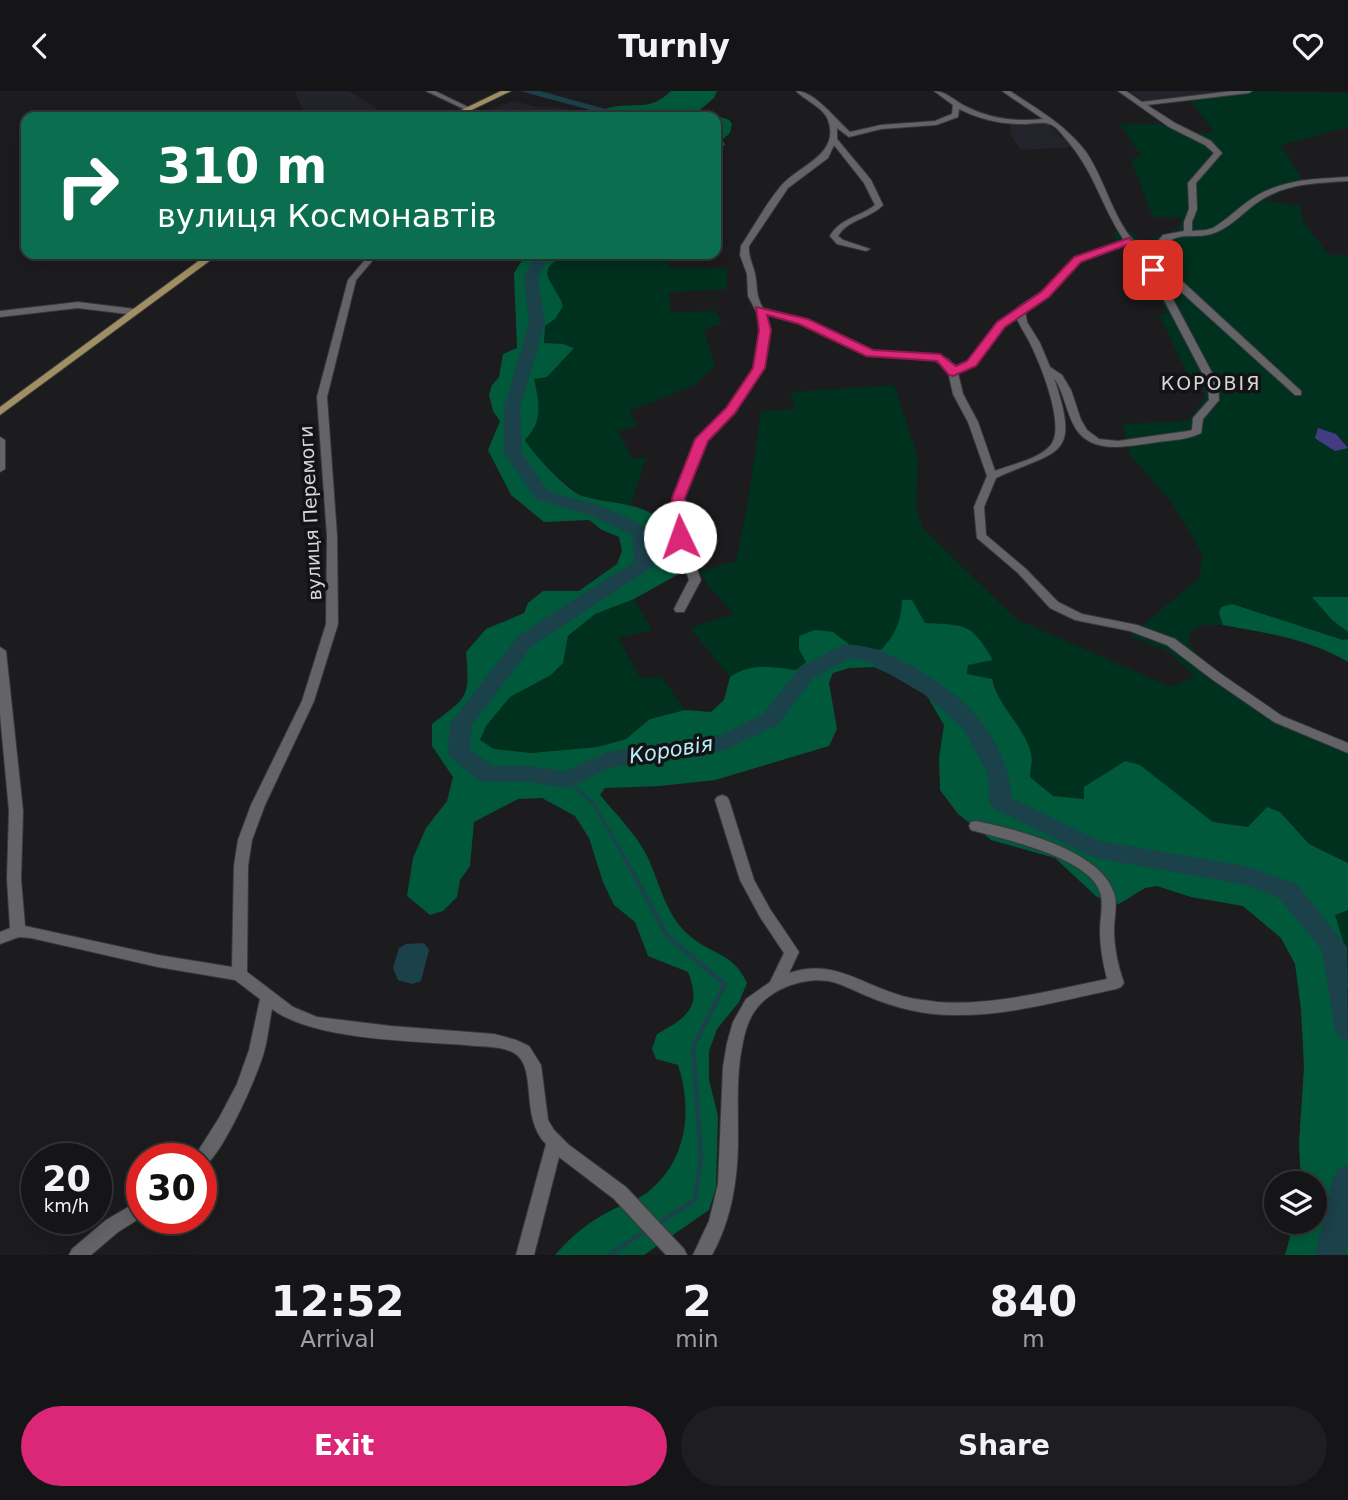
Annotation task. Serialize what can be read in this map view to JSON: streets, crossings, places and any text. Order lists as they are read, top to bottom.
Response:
{
  "streets": {
    "street": ["вулиця Перемоги"]
  },
  "districts": ["КОРОВІЯ"],
  "water": ["Коровія"],
  "page": {
    "header": "Turnly",
    "turn": ["310 m", "вулиця Космонавтів"],
    "speed": "20 km/h",
    "limit": "30",
    "eta": [
      "12:52",
      "Arrival",
      "2",
      "min",
      "840",
      "m"
    ],
    "buttons": ["Exit", "Share"]
  }
}
